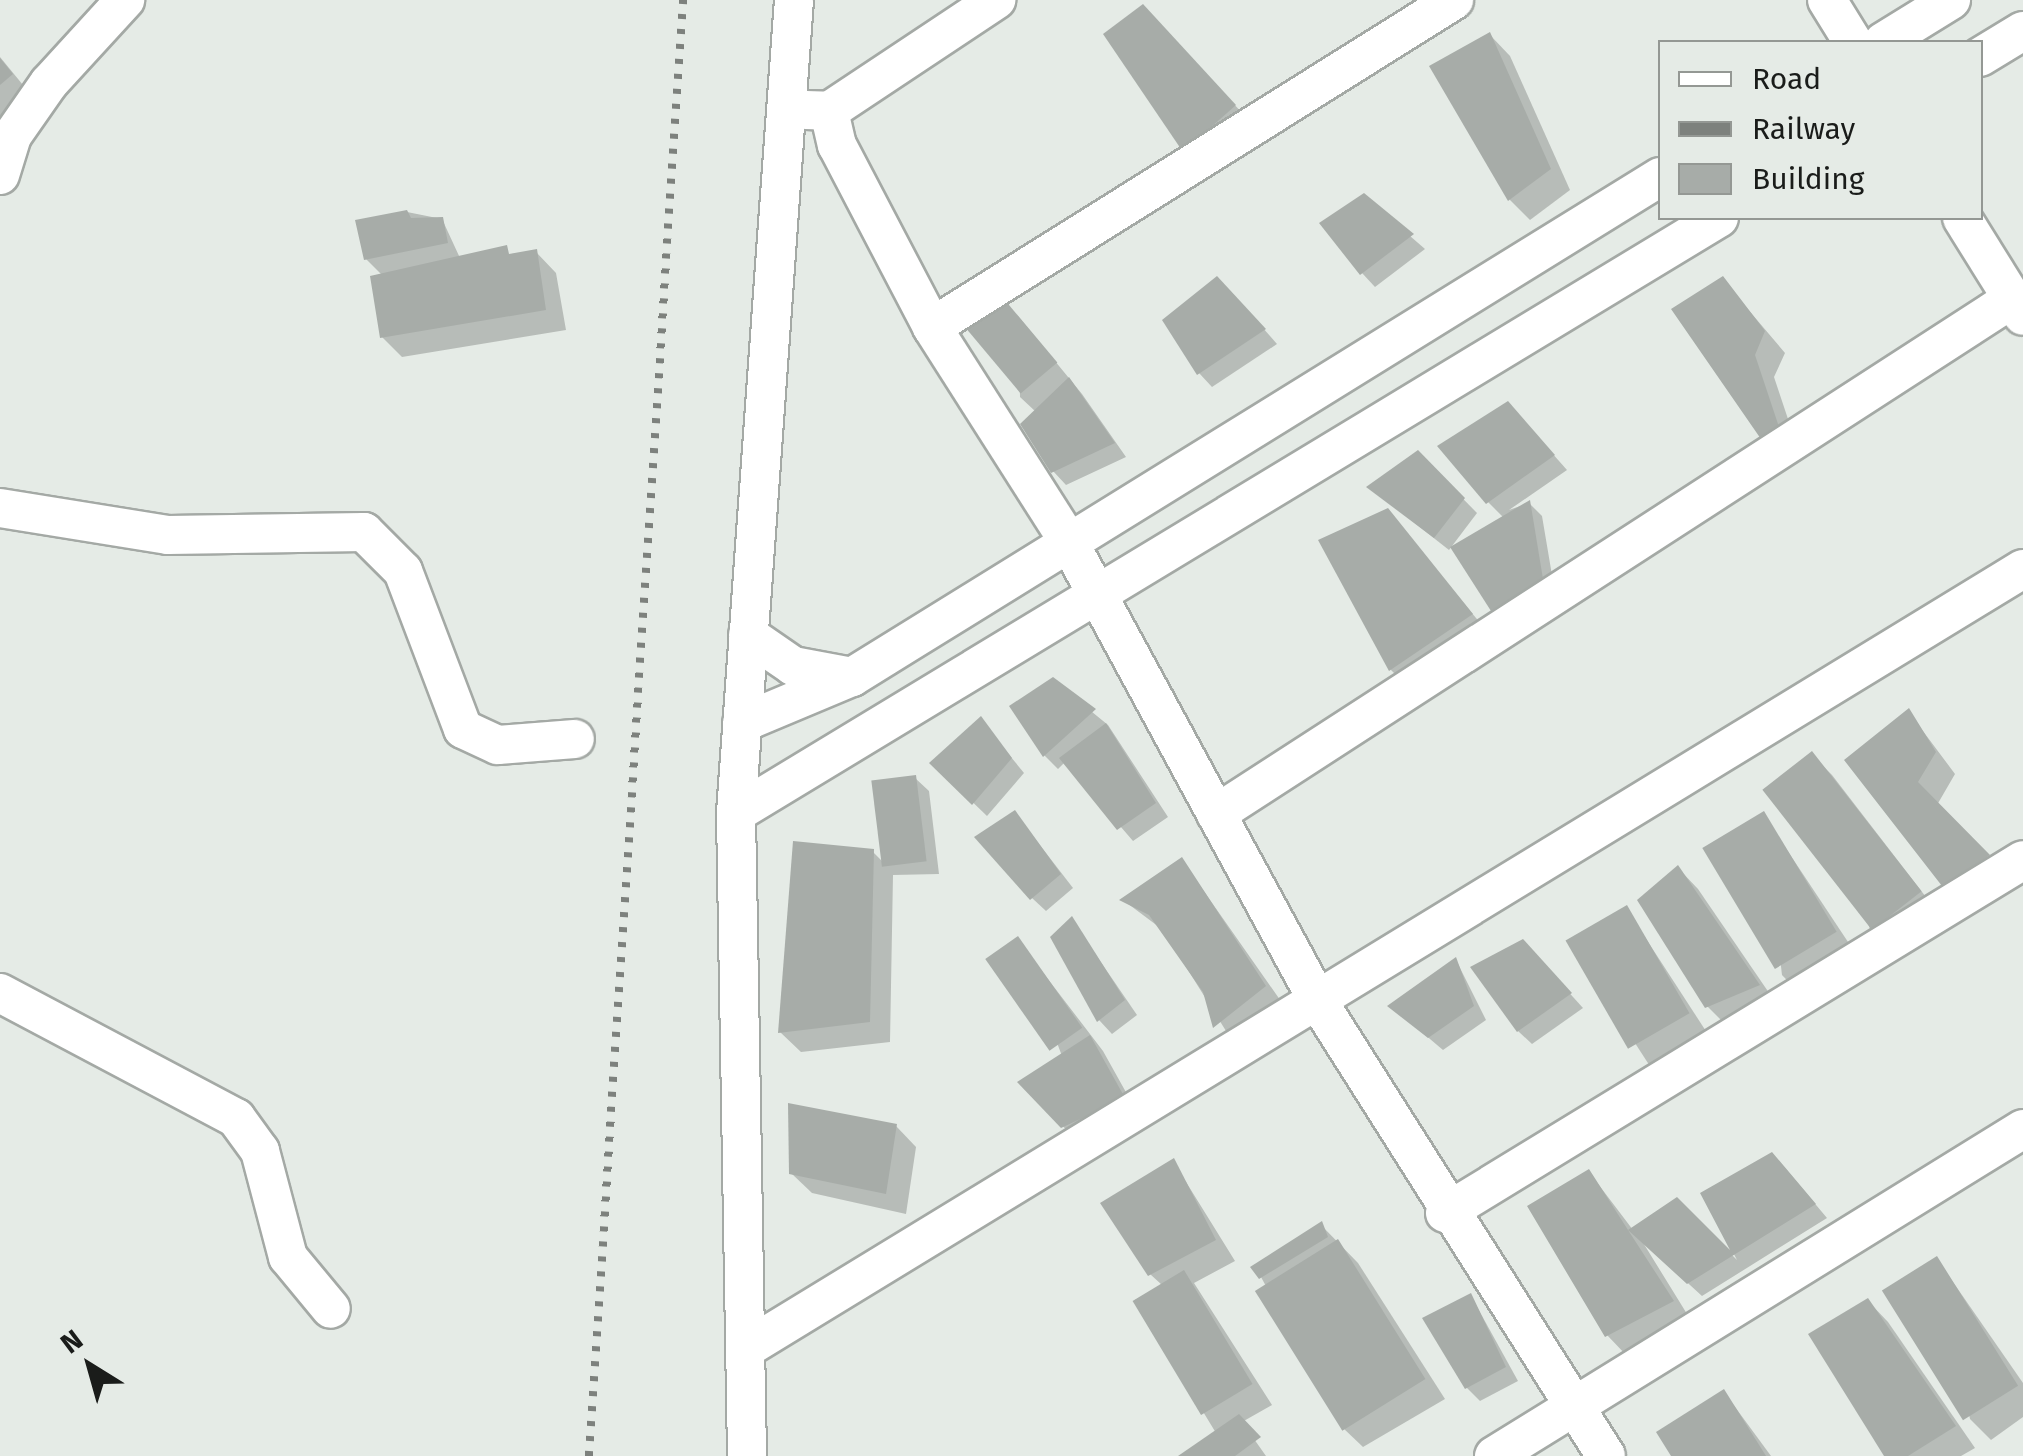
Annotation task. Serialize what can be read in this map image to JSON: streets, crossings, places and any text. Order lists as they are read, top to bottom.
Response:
{
  "legend": ["Road", "Railway", "Building"],
  "north": "top left"
}
